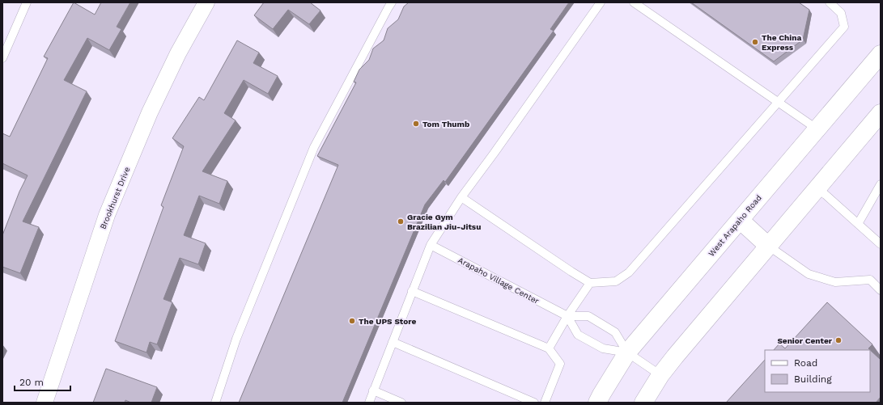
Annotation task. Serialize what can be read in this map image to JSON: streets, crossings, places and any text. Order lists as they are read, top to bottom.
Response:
{
  "streets": {
    "main road": ["West Arapaho Road"],
    "street": ["Brookhurst Drive"],
    "lane": ["Arapaho Village Center"]
  },
  "places": [
    "The China Express",
    "Tom Thumb",
    "Gracie Gym Brazilian Jiu-Jitsu",
    "The UPS Store",
    "Senior Center"
  ],
  "legend": ["Road", "Building"],
  "scale_bar": "20 m"
}
